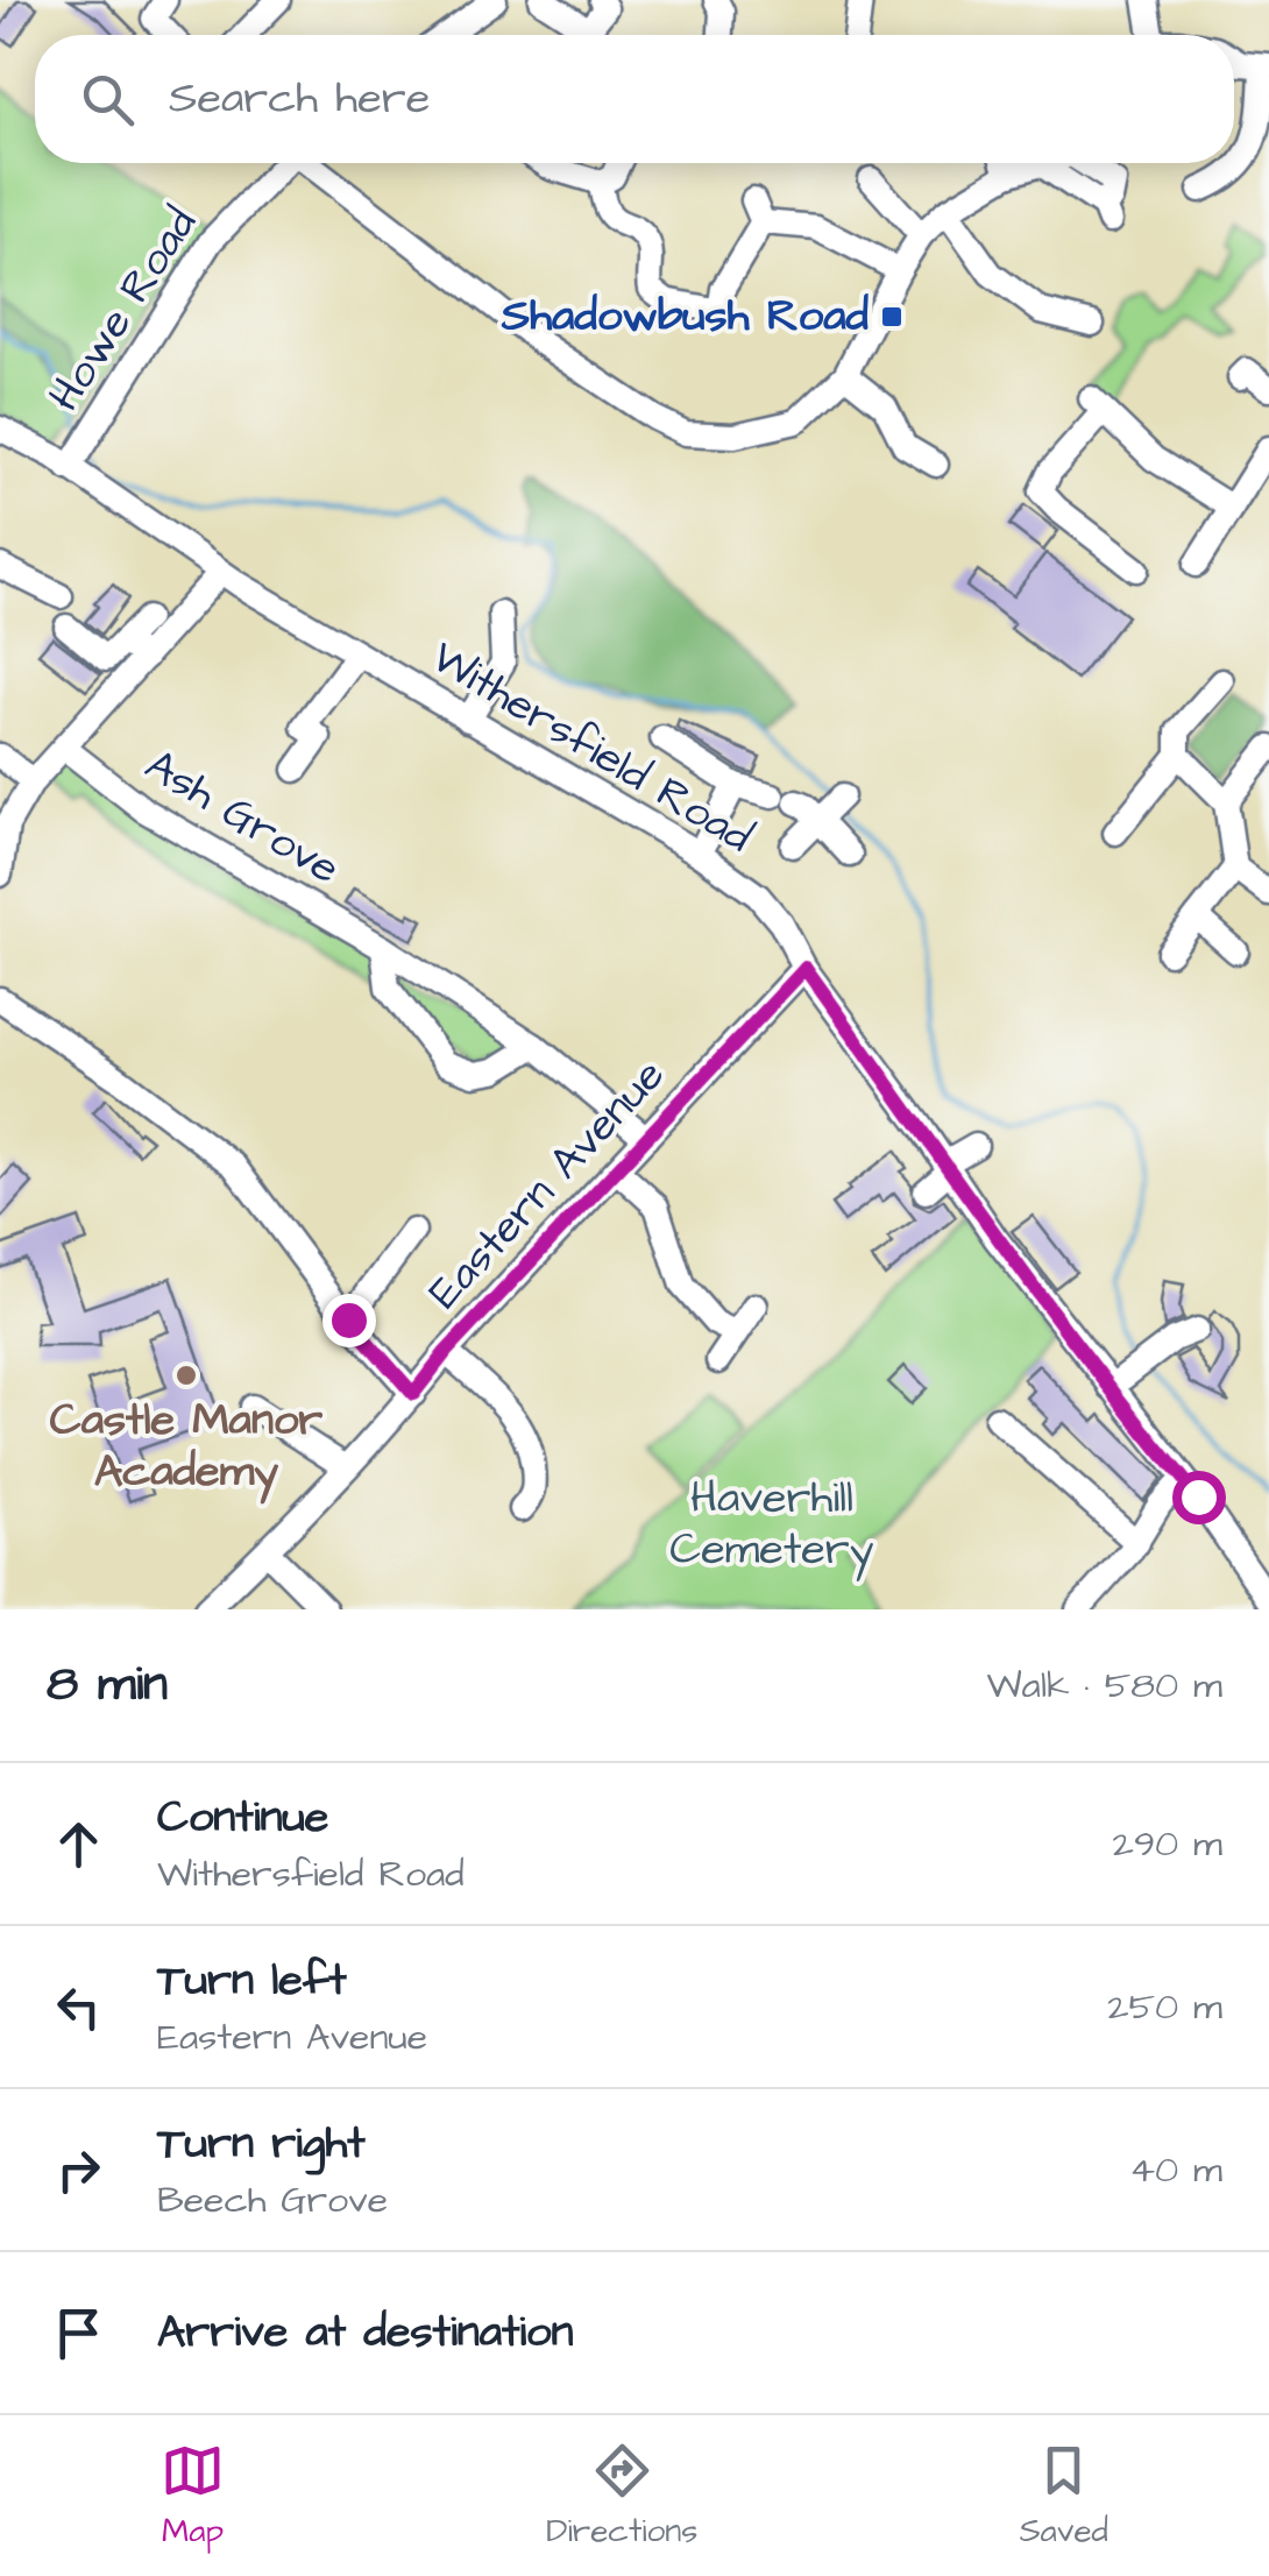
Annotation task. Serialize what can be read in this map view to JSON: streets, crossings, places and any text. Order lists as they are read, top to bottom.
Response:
{
  "streets": {
    "street": [
      "Howe Road",
      "Withersfield Road",
      "Ash Grove",
      "Eastern Avenue"
    ]
  },
  "crossings": [
    ["Howe Road", "Withersfield Road"],
    ["Withersfield Road", "Eastern Avenue"],
    ["Ash Grove", "Eastern Avenue"]
  ],
  "parks": ["Haverhill Cemetery"],
  "places": {
    "transit": ["Shadowbush Road"],
    "other": ["Castle Manor Academy"]
  },
  "page": {
    "search": "Search here",
    "heading": ["8 min", "Walk · 580 m"],
    "list": [
      ["Continue", "Withersfield Road", "290 m"],
      ["Turn left", "Eastern Avenue", "250 m"],
      ["Turn right", "Beech Grove", "40 m"],
      "Arrive at destination"
    ],
    "nav": ["Map", "Directions", "Saved"]
  }
}
